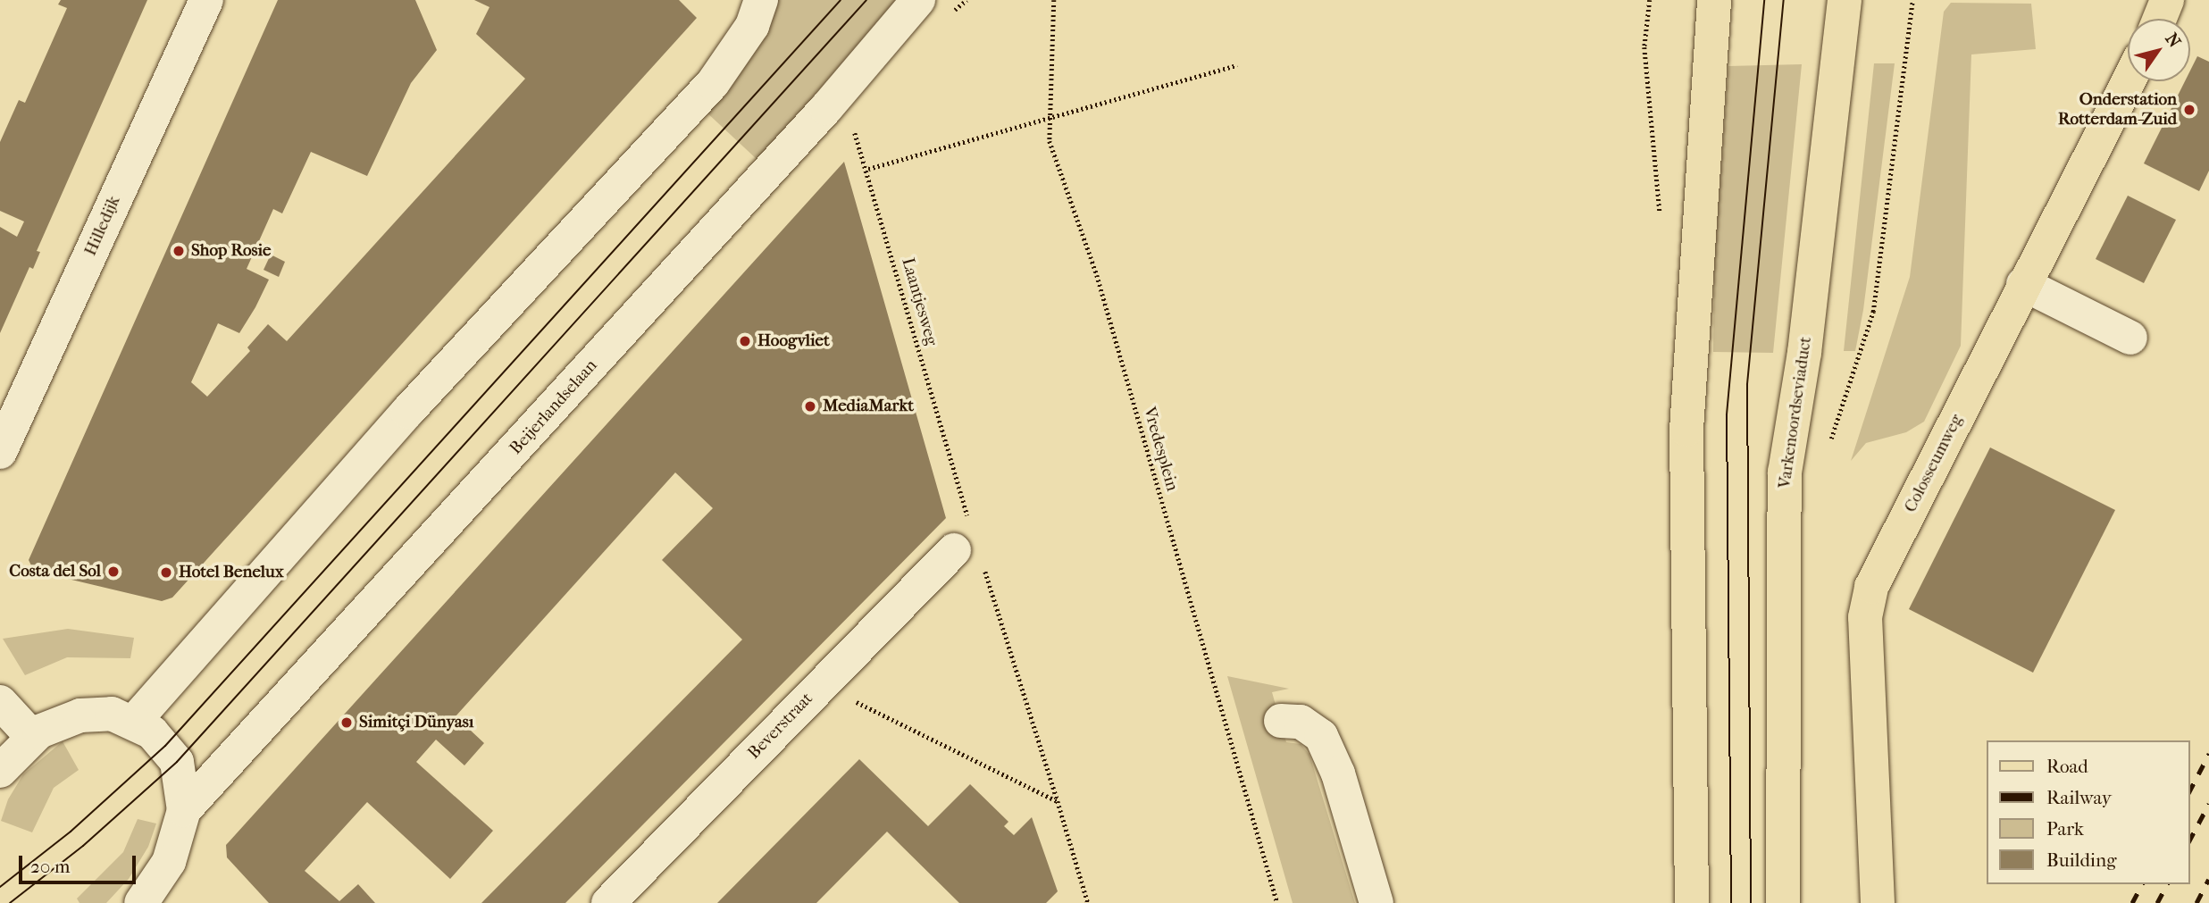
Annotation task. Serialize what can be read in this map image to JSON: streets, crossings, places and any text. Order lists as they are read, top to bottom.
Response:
{
  "streets": {
    "main road": ["Varkenoordseviaduct", "Colosseumweg"],
    "street": ["Hilledijk", "Beijerlandselaan", "Beverstraat"],
    "path": ["Laantjesweg", "Vredesplein"]
  },
  "crossings": [
    ["Laantjesweg", "Beijerlandselaan"],
    ["Laantjesweg", "Beverstraat"]
  ],
  "places": [
    "Onderstation Rotterdam-Zuid",
    "Shop Rosie",
    "Hoogvliet",
    "MediaMarkt",
    "Costa del Sol",
    "Hotel Benelux",
    "Simitçi Dünyası"
  ],
  "legend": [
    "Road",
    "Railway",
    "Park",
    "Building"
  ],
  "scale_bar": "20 m",
  "north": "top right"
}
